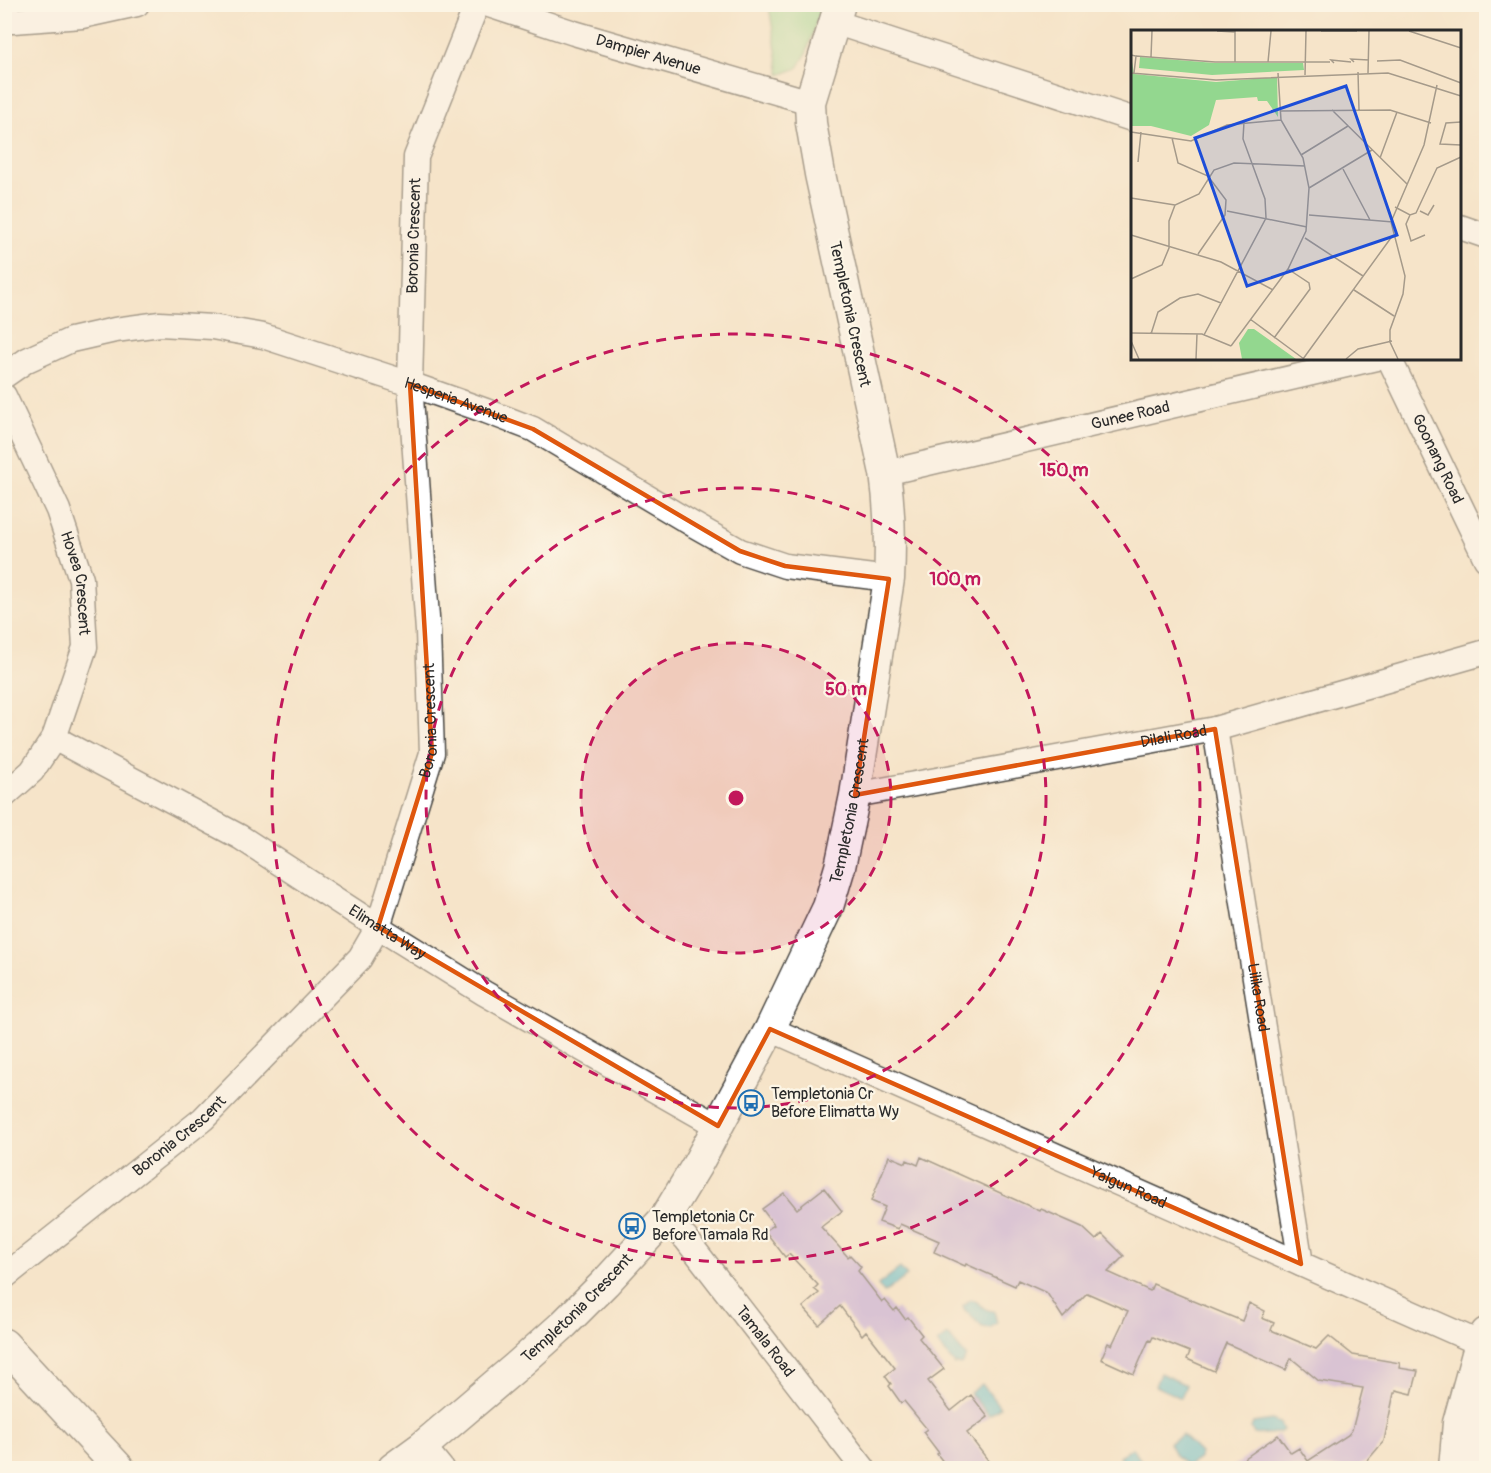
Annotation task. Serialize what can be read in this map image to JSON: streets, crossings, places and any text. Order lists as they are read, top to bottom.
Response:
{
  "streets": {
    "street": [
      "Dampier Avenue",
      "Boronia Crescent",
      "Templetonia Crescent",
      "Hesperia Avenue",
      "Gunee Road",
      "Goonang Road",
      "Hovea Crescent",
      "Dilali Road",
      "Elimatta Way",
      "Lilika Road",
      "Yalgun Road",
      "Tamala Road"
    ]
  },
  "crossings": [
    ["Dampier Avenue", "Templetonia Crescent"],
    ["Boronia Crescent", "Hesperia Avenue"],
    ["Boronia Crescent", "Elimatta Way"],
    ["Templetonia Crescent", "Hesperia Avenue"],
    ["Templetonia Crescent", "Gunee Road"],
    ["Templetonia Crescent", "Dilali Road"],
    ["Templetonia Crescent", "Elimatta Way"],
    ["Templetonia Crescent", "Yalgun Road"],
    ["Templetonia Crescent", "Tamala Road"],
    ["Hovea Crescent", "Elimatta Way"],
    ["Dilali Road", "Lilika Road"],
    ["Lilika Road", "Yalgun Road"]
  ],
  "places": {
    "bus stop": ["Templetonia Cr Before Elimatta Wy", "Templetonia Cr Before Tamala Rd"]
  },
  "rings": ["150 m", "100 m", "50 m"]
}
